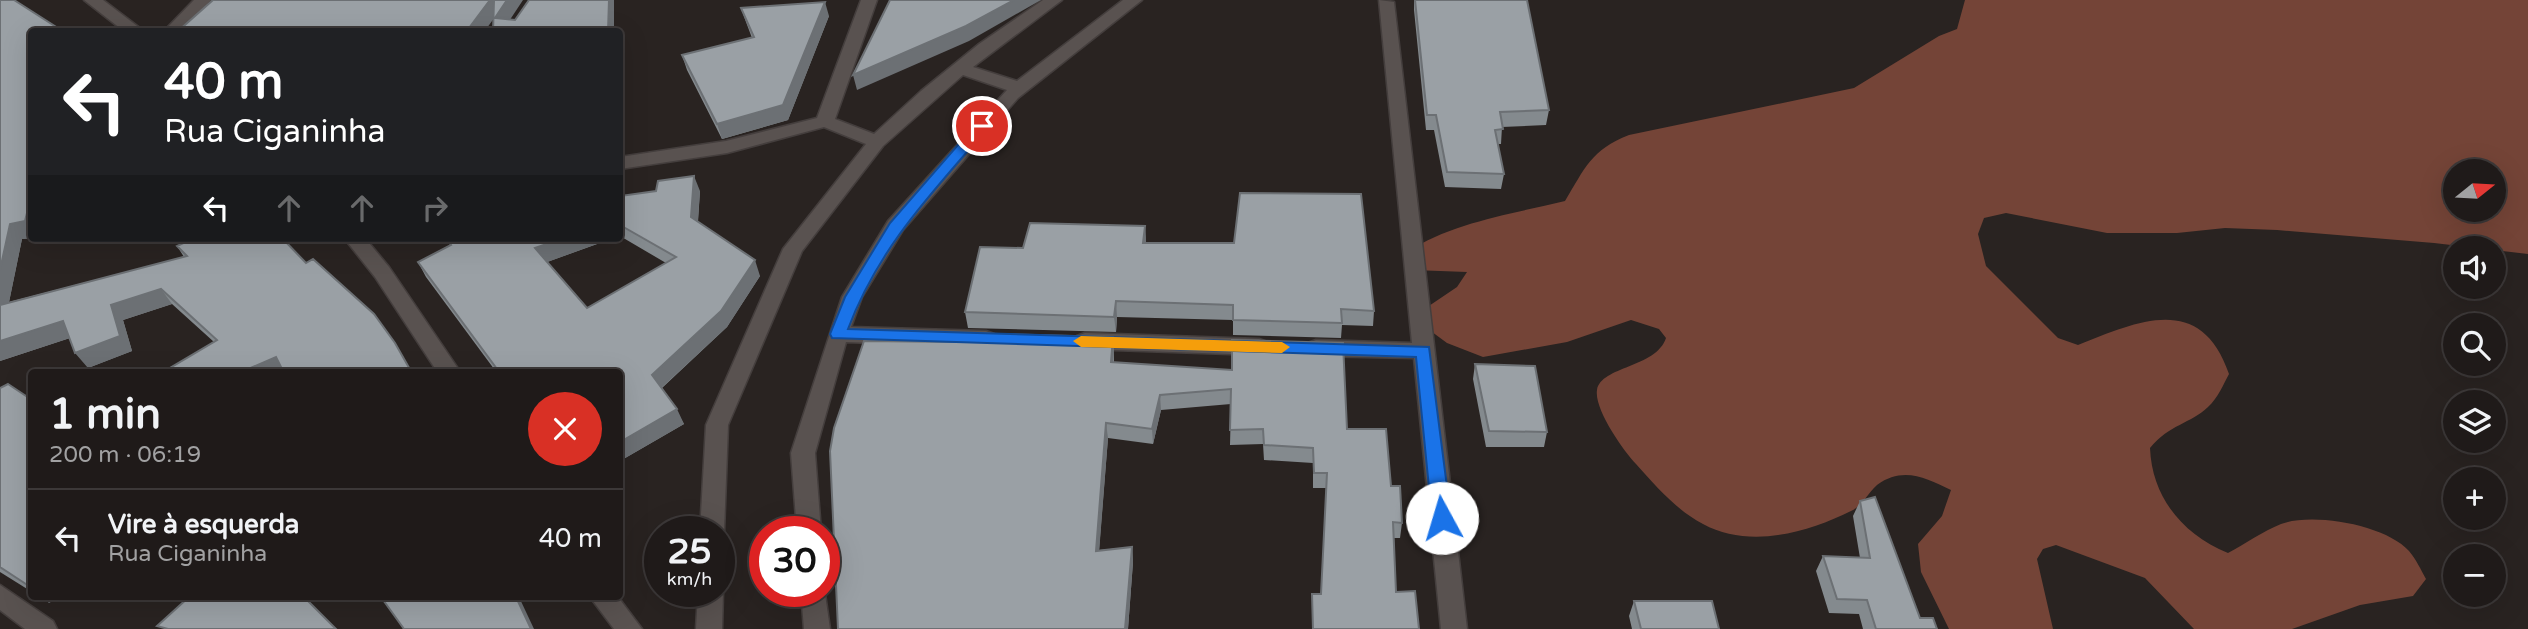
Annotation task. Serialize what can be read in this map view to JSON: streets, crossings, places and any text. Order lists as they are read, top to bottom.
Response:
{
  "north": "right",
  "page": {
    "turn": ["40 m", "Rua Ciganinha"],
    "map_buttons": ["+", "−"],
    "heading": ["1 min", "200 m · 06:19"],
    "list": [
      {
        "name": "Vire à esquerda",
        "note": "Rua Ciganinha",
        "value": "40 m"
      }
    ],
    "speed": "25 km/h",
    "limit": "30"
  }
}
